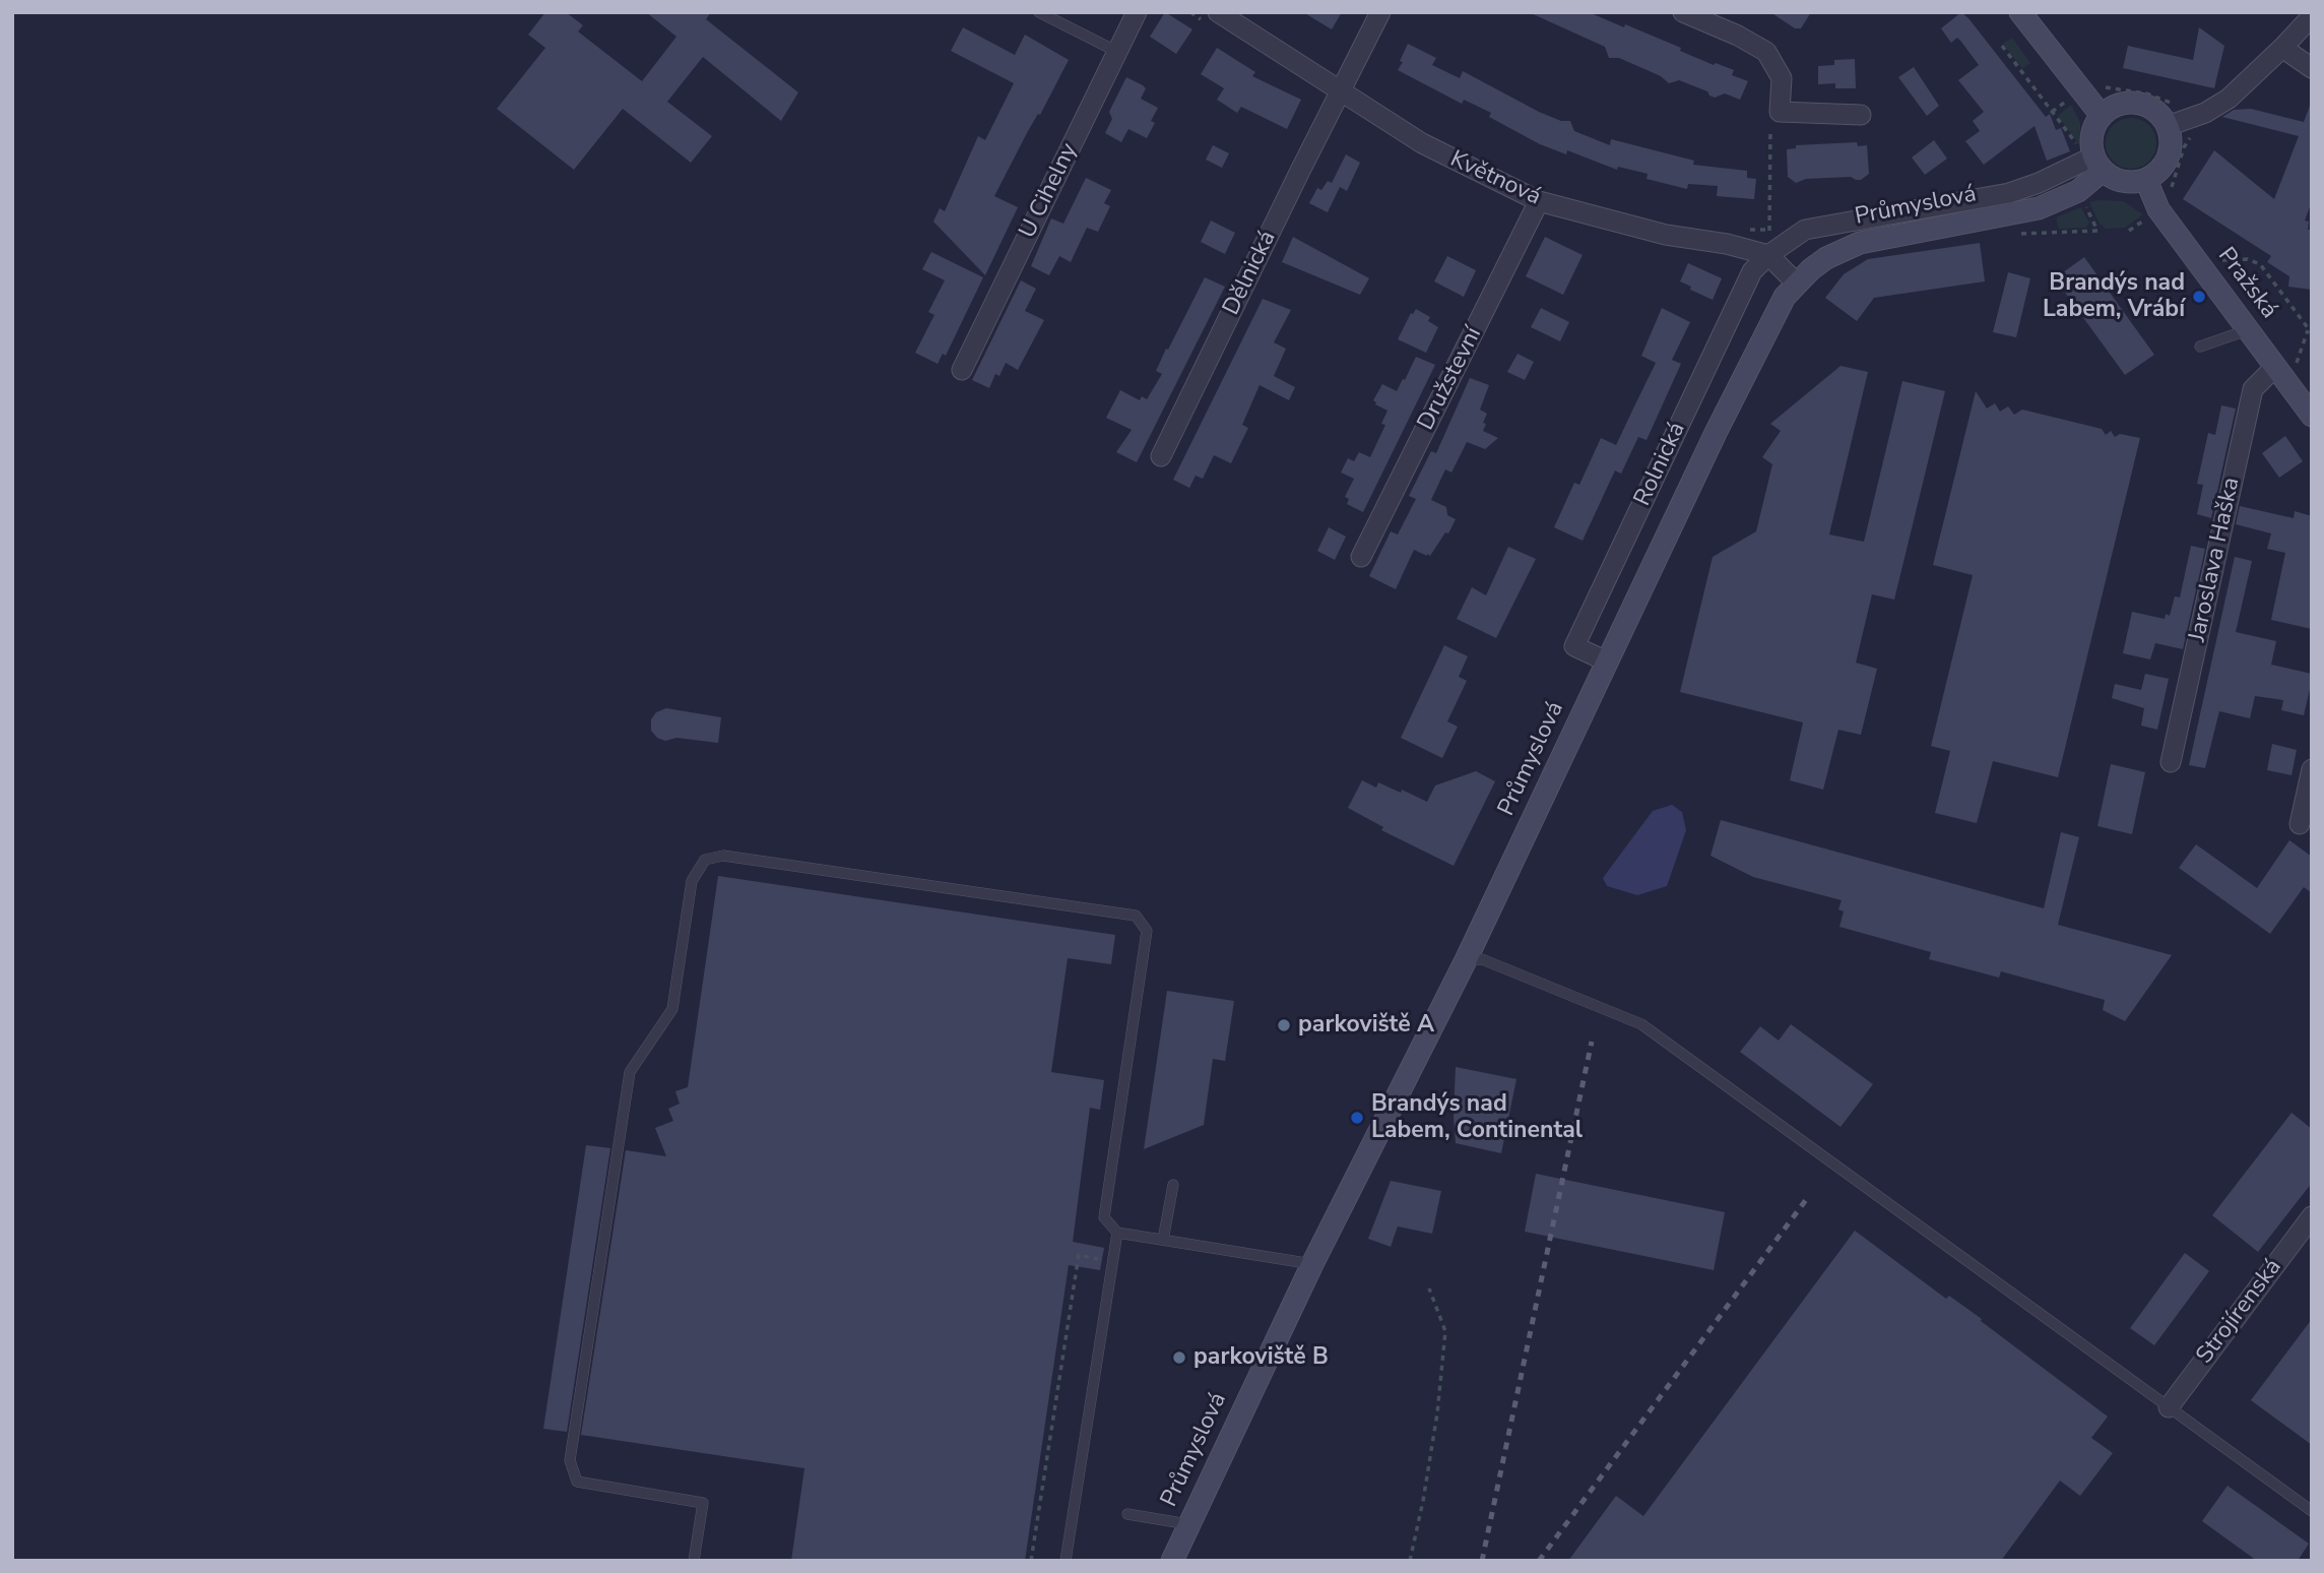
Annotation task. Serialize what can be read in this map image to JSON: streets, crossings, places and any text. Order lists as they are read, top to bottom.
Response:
{
  "streets": {
    "main road": ["Průmyslová", "Pražská"],
    "street": [
      "Květnová",
      "U Cihelny",
      "Dělnická",
      "Družstevní",
      "Rolnická",
      "Jaroslava Haška",
      "Strojírenská"
    ]
  },
  "crossings": [
    ["Květnová", "Průmyslová"],
    ["Květnová", "Dělnická"],
    ["Květnová", "Družstevní"],
    ["Květnová", "Rolnická"],
    ["Průmyslová", "Pražská"],
    ["Průmyslová", "Rolnická"],
    ["Pražská", "Jaroslava Haška"]
  ],
  "places": [
    "Brandýs nad Labem, Vrábí",
    "parkoviště A",
    "Brandýs nad Labem, Continental",
    "parkoviště B"
  ]
}
